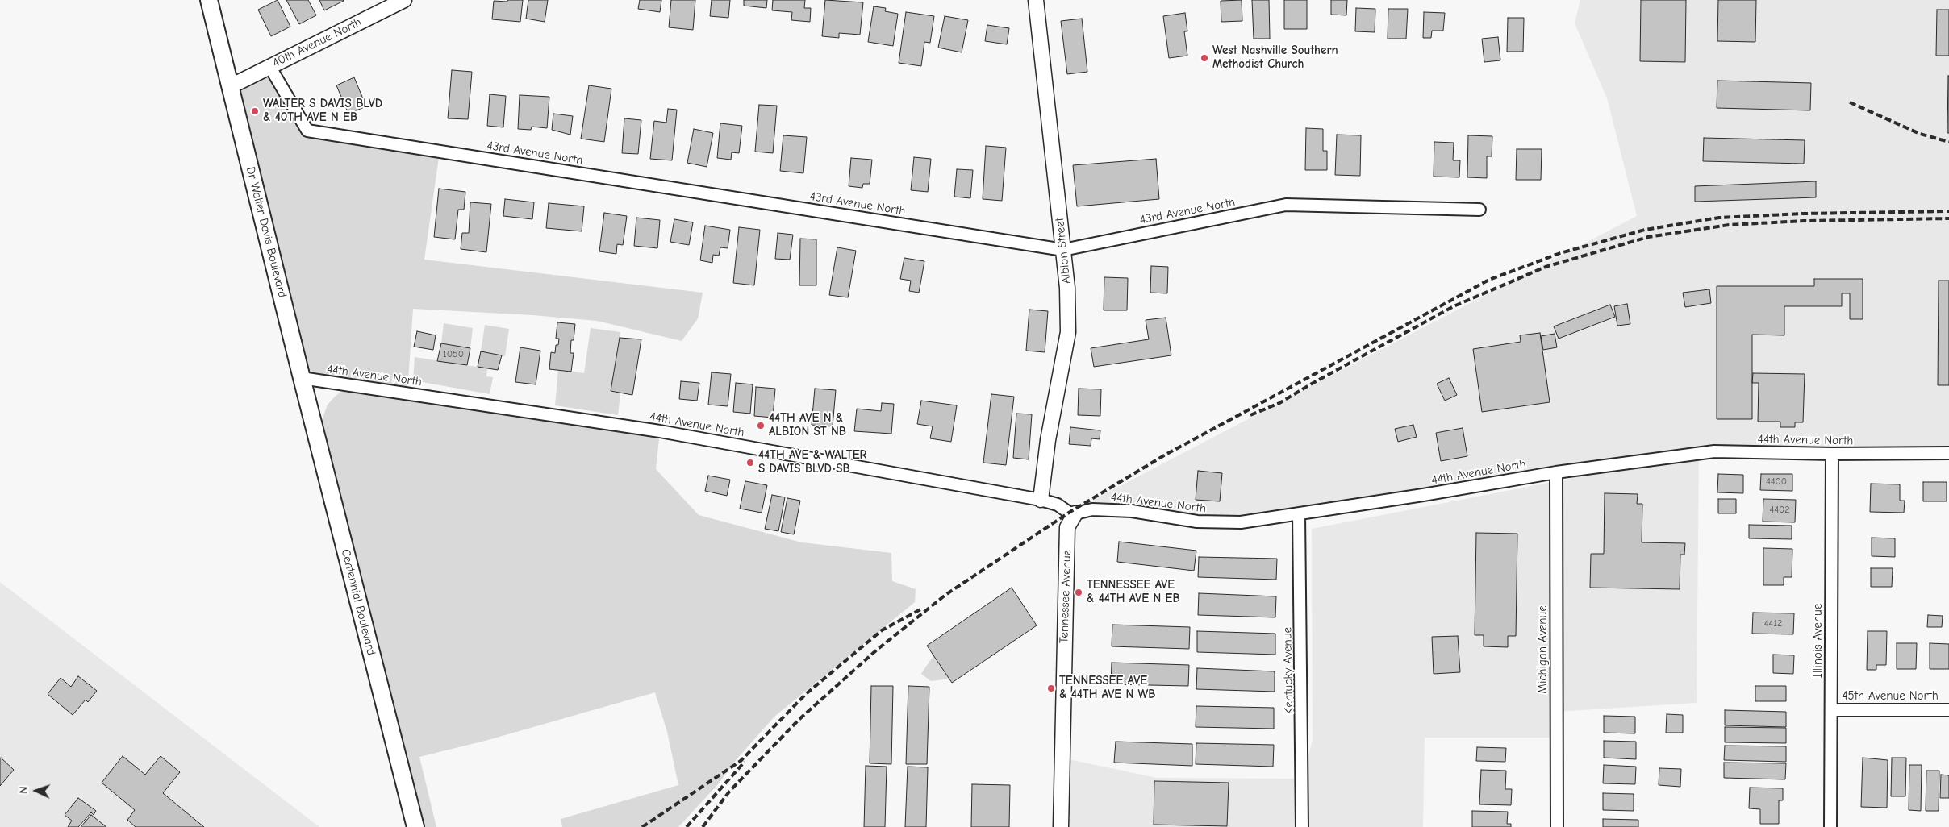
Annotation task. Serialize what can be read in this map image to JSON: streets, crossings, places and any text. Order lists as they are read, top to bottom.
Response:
{
  "streets": {
    "main road": ["Dr Walter Davis Boulevard", "Centennial Boulevard"],
    "street": [
      "40th Avenue North",
      "43rd Avenue North",
      "Albion Street",
      "44th Avenue North",
      "Tennessee Avenue",
      "Illinois Avenue",
      "Michigan Avenue",
      "Kentucky Avenue",
      "45th Avenue North"
    ]
  },
  "crossings": [
    ["40th Avenue North", "43rd Avenue North"],
    ["40th Avenue North", "Dr Walter Davis Boulevard"],
    ["43rd Avenue North", "Albion Street"],
    ["Dr Walter Davis Boulevard", "44th Avenue North"],
    ["Dr Walter Davis Boulevard", "Centennial Boulevard"],
    ["Albion Street", "44th Avenue North"],
    ["44th Avenue North", "Tennessee Avenue"],
    ["44th Avenue North", "Centennial Boulevard"],
    ["44th Avenue North", "Illinois Avenue"],
    ["44th Avenue North", "Michigan Avenue"],
    ["44th Avenue North", "Kentucky Avenue"],
    ["Illinois Avenue", "45th Avenue North"]
  ],
  "places": [
    "West Nashville Southern Methodist Church",
    "WALTER S DAVIS BLVD & 40TH AVE N EB",
    "44TH AVE N & ALBION ST NB",
    "44TH AVE & WALTER S DAVIS BLVD SB",
    "TENNESSEE AVE & 44TH AVE N EB",
    "TENNESSEE AVE & 44TH AVE N WB"
  ],
  "house_numbers": [
    "1050",
    "4400",
    "4402",
    "4412"
  ],
  "north": "left"
}
